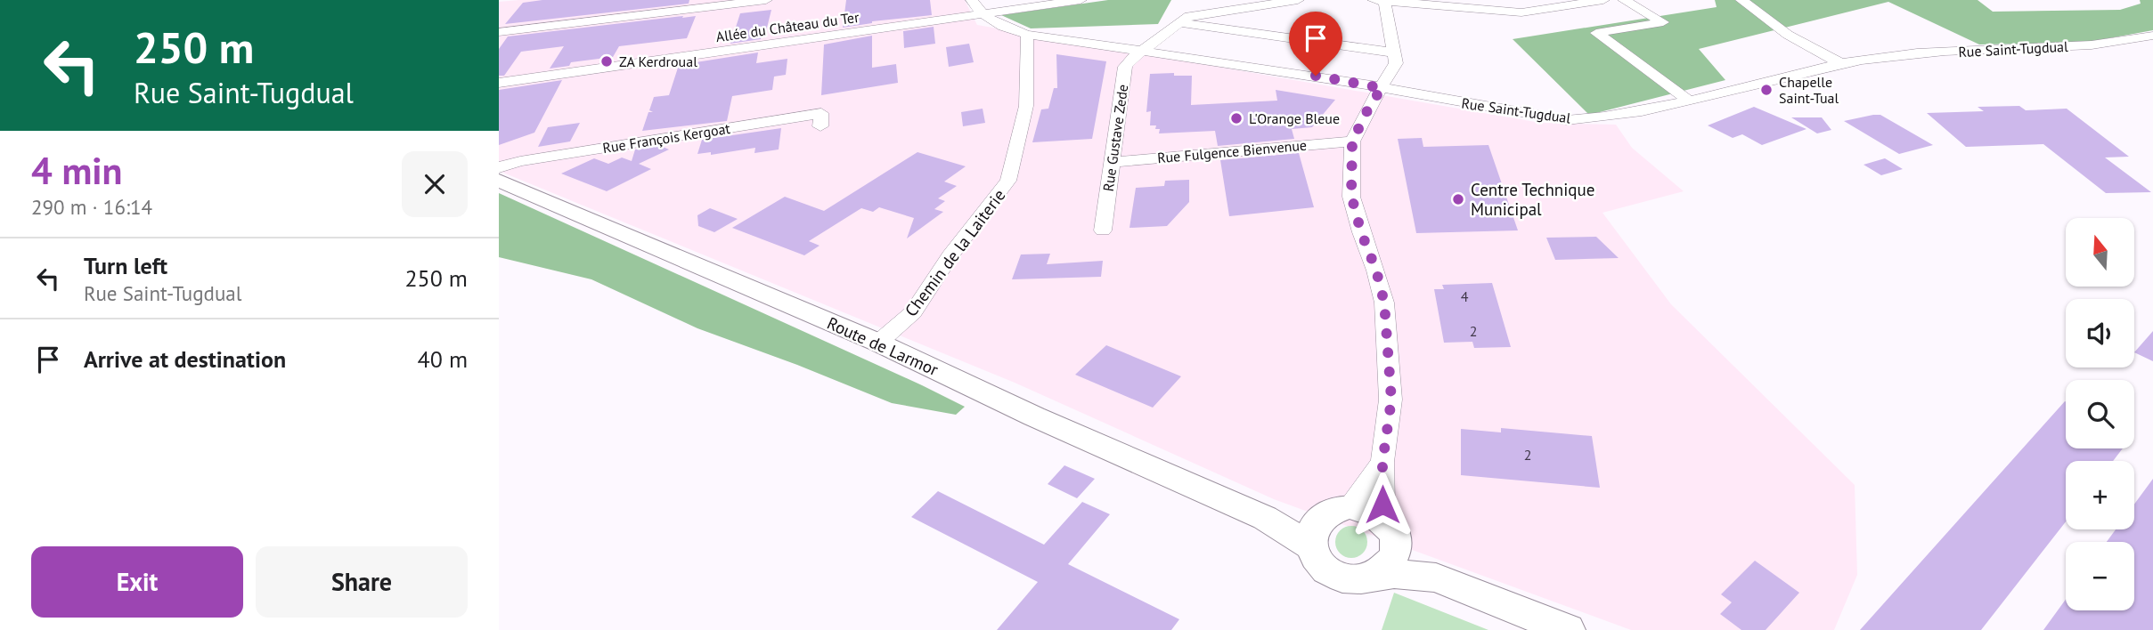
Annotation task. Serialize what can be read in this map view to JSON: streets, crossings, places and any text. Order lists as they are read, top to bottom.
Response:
{
  "streets": {
    "main road": ["Route de Larmor"],
    "street": [
      "Allée du Château du Ter",
      "Rue Saint-Tugdual",
      "Rue François Kergoat",
      "Rue Gustave Zede",
      "Rue Fulgence Bienvenue",
      "Chemin de la Laiterie"
    ]
  },
  "crossings": [
    ["Rue Saint-Tugdual", "Rue Gustave Zede"],
    ["Rue Saint-Tugdual", "Chemin de la Laiterie"],
    ["Rue Gustave Zede", "Rue Fulgence Bienvenue"],
    ["Chemin de la Laiterie", "Route de Larmor"]
  ],
  "places": [
    "ZA Kerdroual",
    "Chapelle Saint-Tual",
    "L'Orange Bleue",
    "Centre Technique Municipal"
  ],
  "house_numbers": ["4", "2", "2"],
  "north": "top",
  "page": {
    "turn": ["250 m", "Rue Saint-Tugdual"],
    "heading": ["4 min", "290 m · 16:14"],
    "map_buttons": ["+", "−"],
    "list": [
      {
        "name": "Turn left",
        "note": "Rue Saint-Tugdual",
        "value": "250 m"
      },
      {
        "name": "Arrive at destination",
        "value": "40 m"
      }
    ],
    "buttons": ["Exit", "Share"]
  }
}
